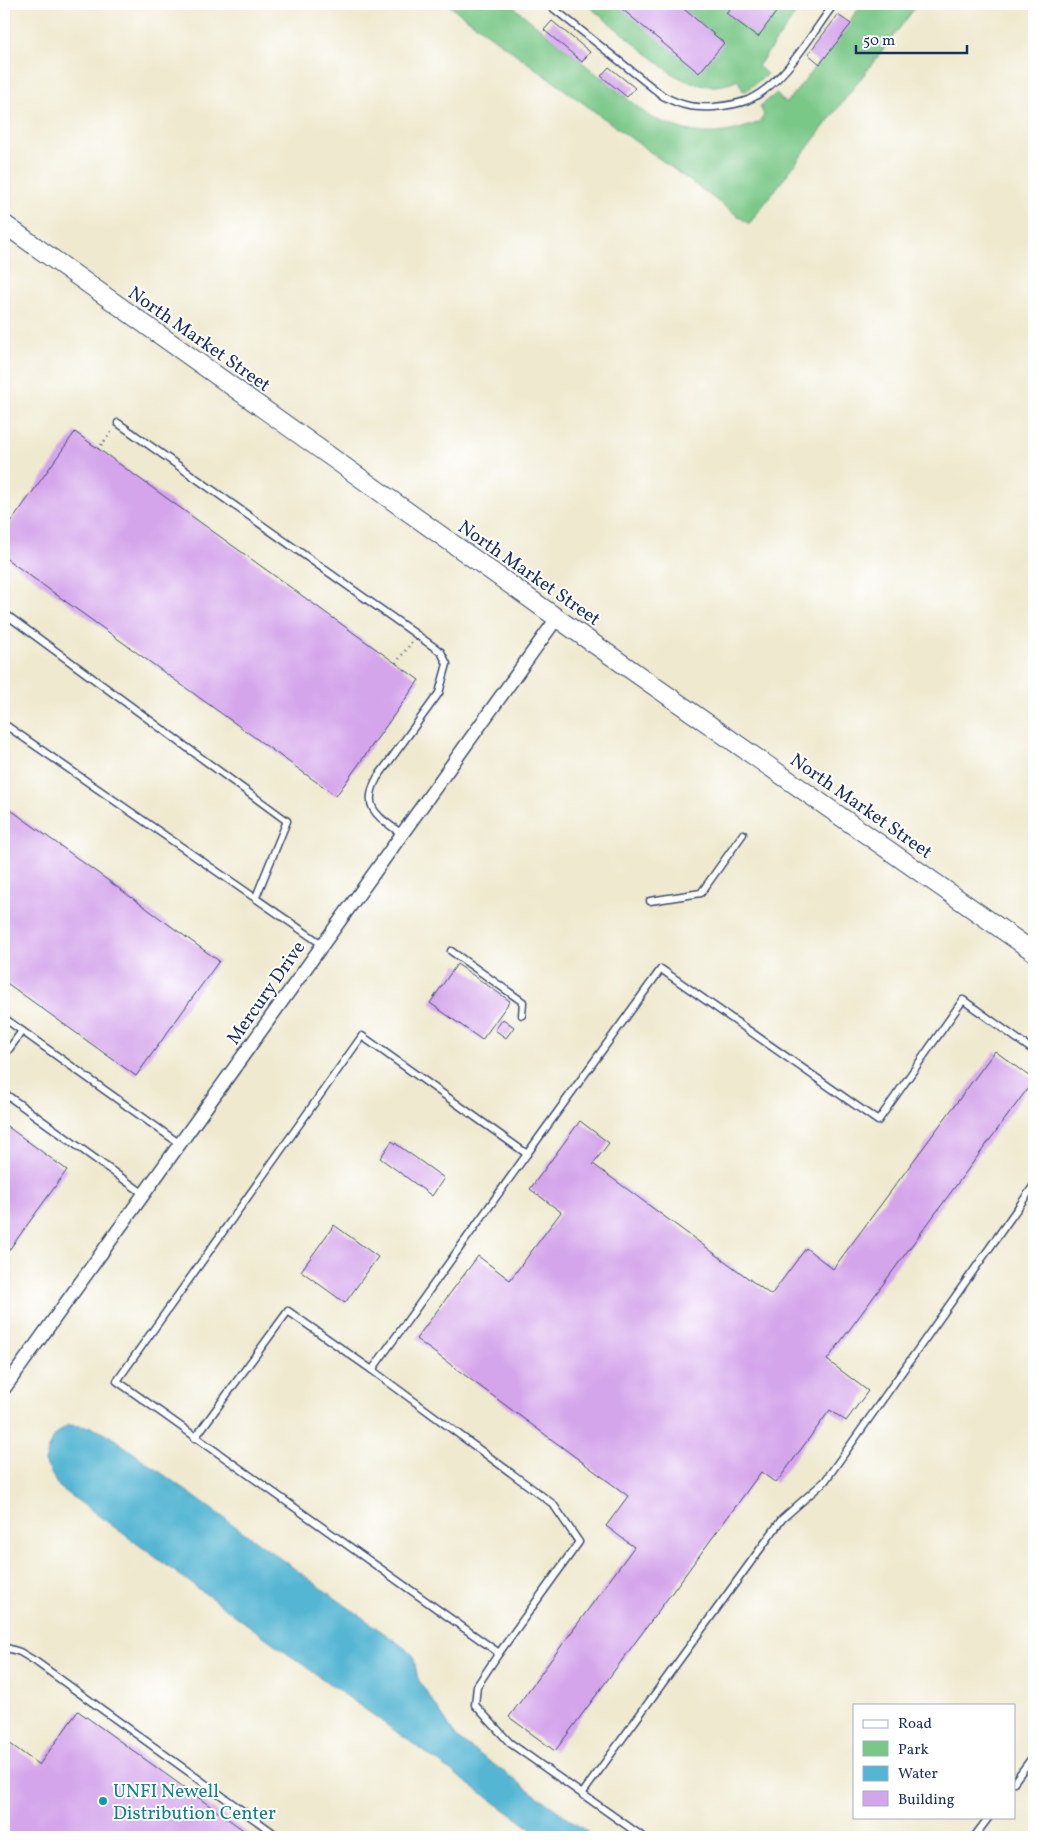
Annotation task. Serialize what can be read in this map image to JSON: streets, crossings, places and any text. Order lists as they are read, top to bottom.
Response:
{
  "streets": {
    "main road": ["North Market Street"],
    "street": ["Mercury Drive"]
  },
  "crossings": [
    ["North Market Street", "Mercury Drive"]
  ],
  "places": ["UNFI Newell Distribution Center"],
  "legend": [
    "Road",
    "Park",
    "Water",
    "Building"
  ],
  "scale_bar": "50 m"
}
